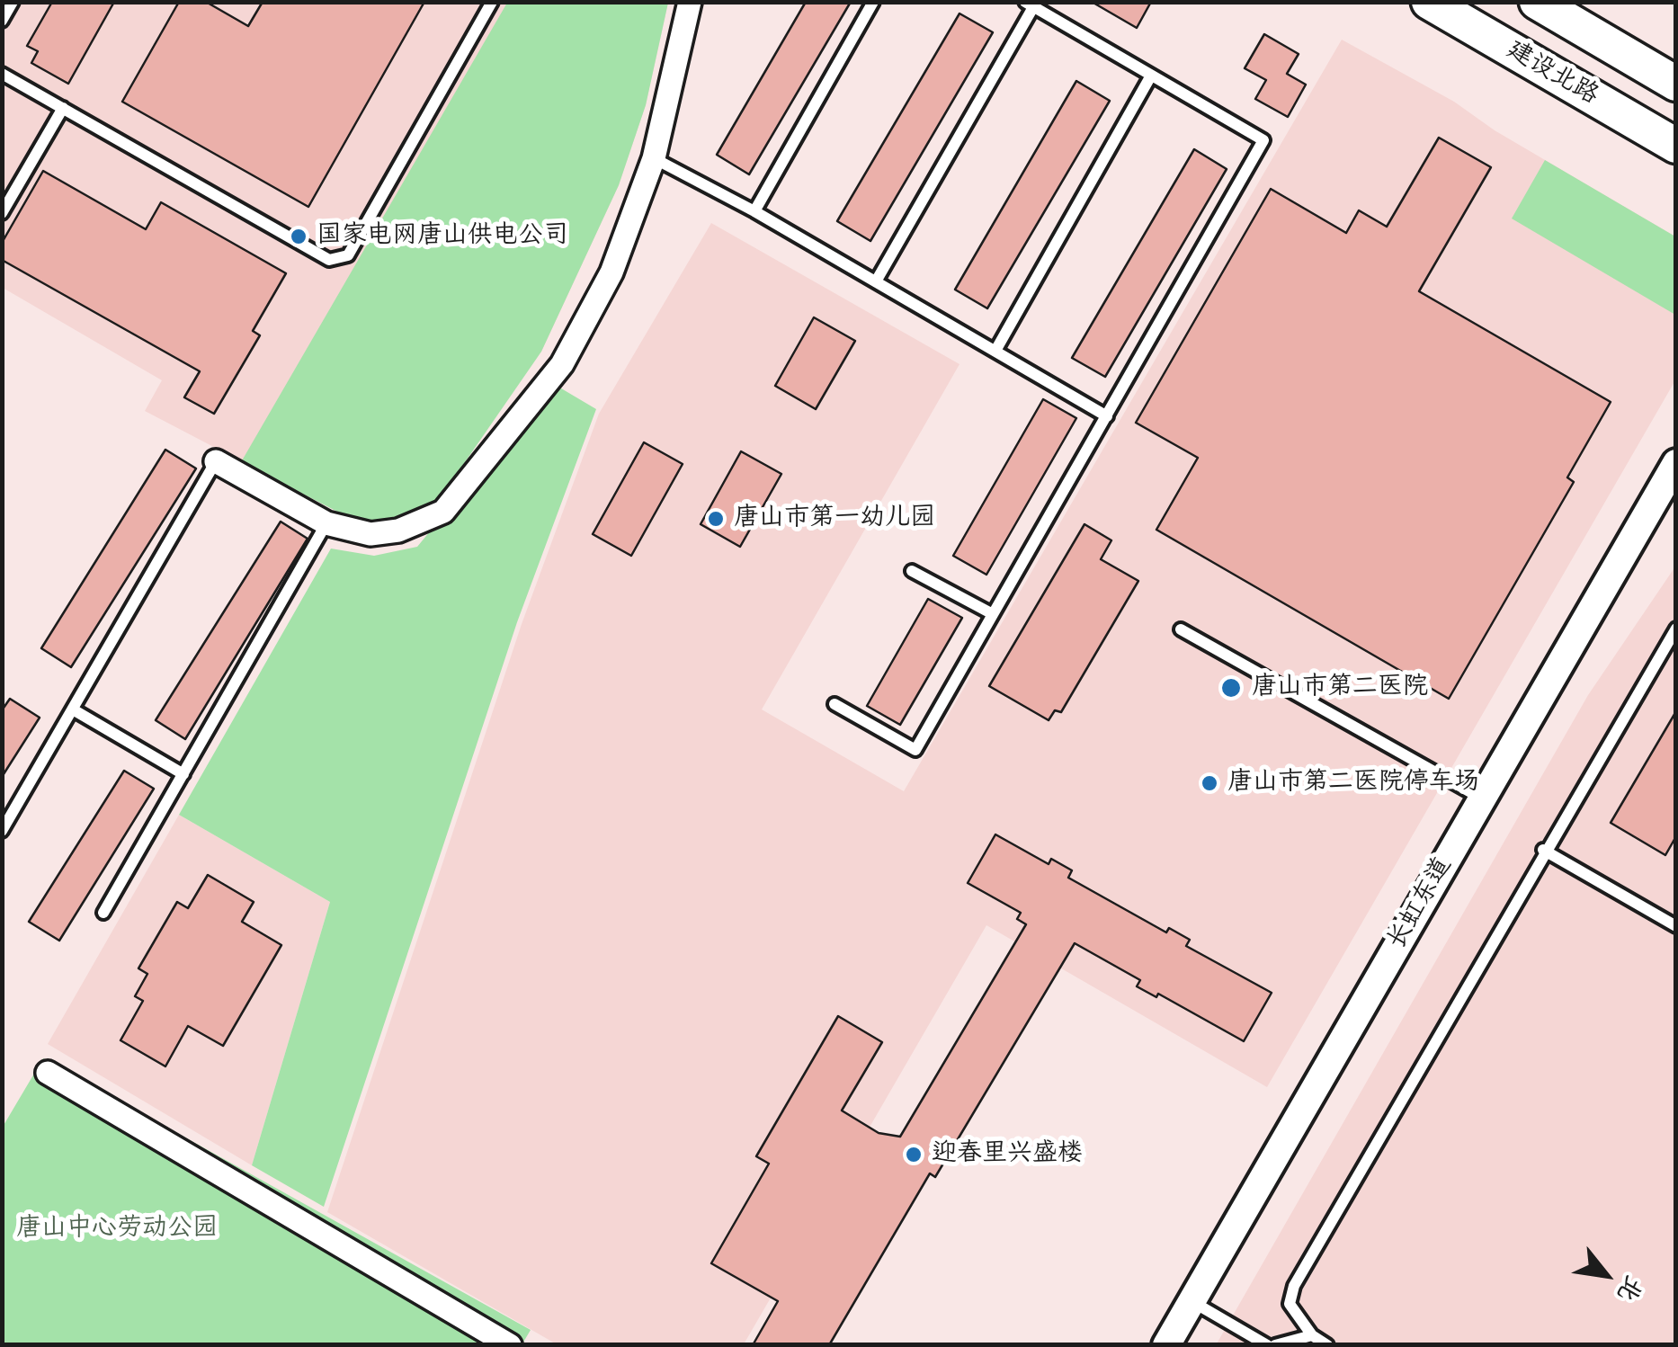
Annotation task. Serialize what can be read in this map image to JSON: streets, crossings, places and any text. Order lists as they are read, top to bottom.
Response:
{
  "streets": {
    "main road": ["建设北路"],
    "street": ["长虹东道"]
  },
  "parks": ["唐山中心劳动公园"],
  "places": [
    "国家电网唐山供电公司",
    "唐山市第一幼儿园",
    "唐山市第二医院",
    "唐山市第二医院停车场",
    "迎春里兴盛楼"
  ],
  "north": "bottom right"
}
